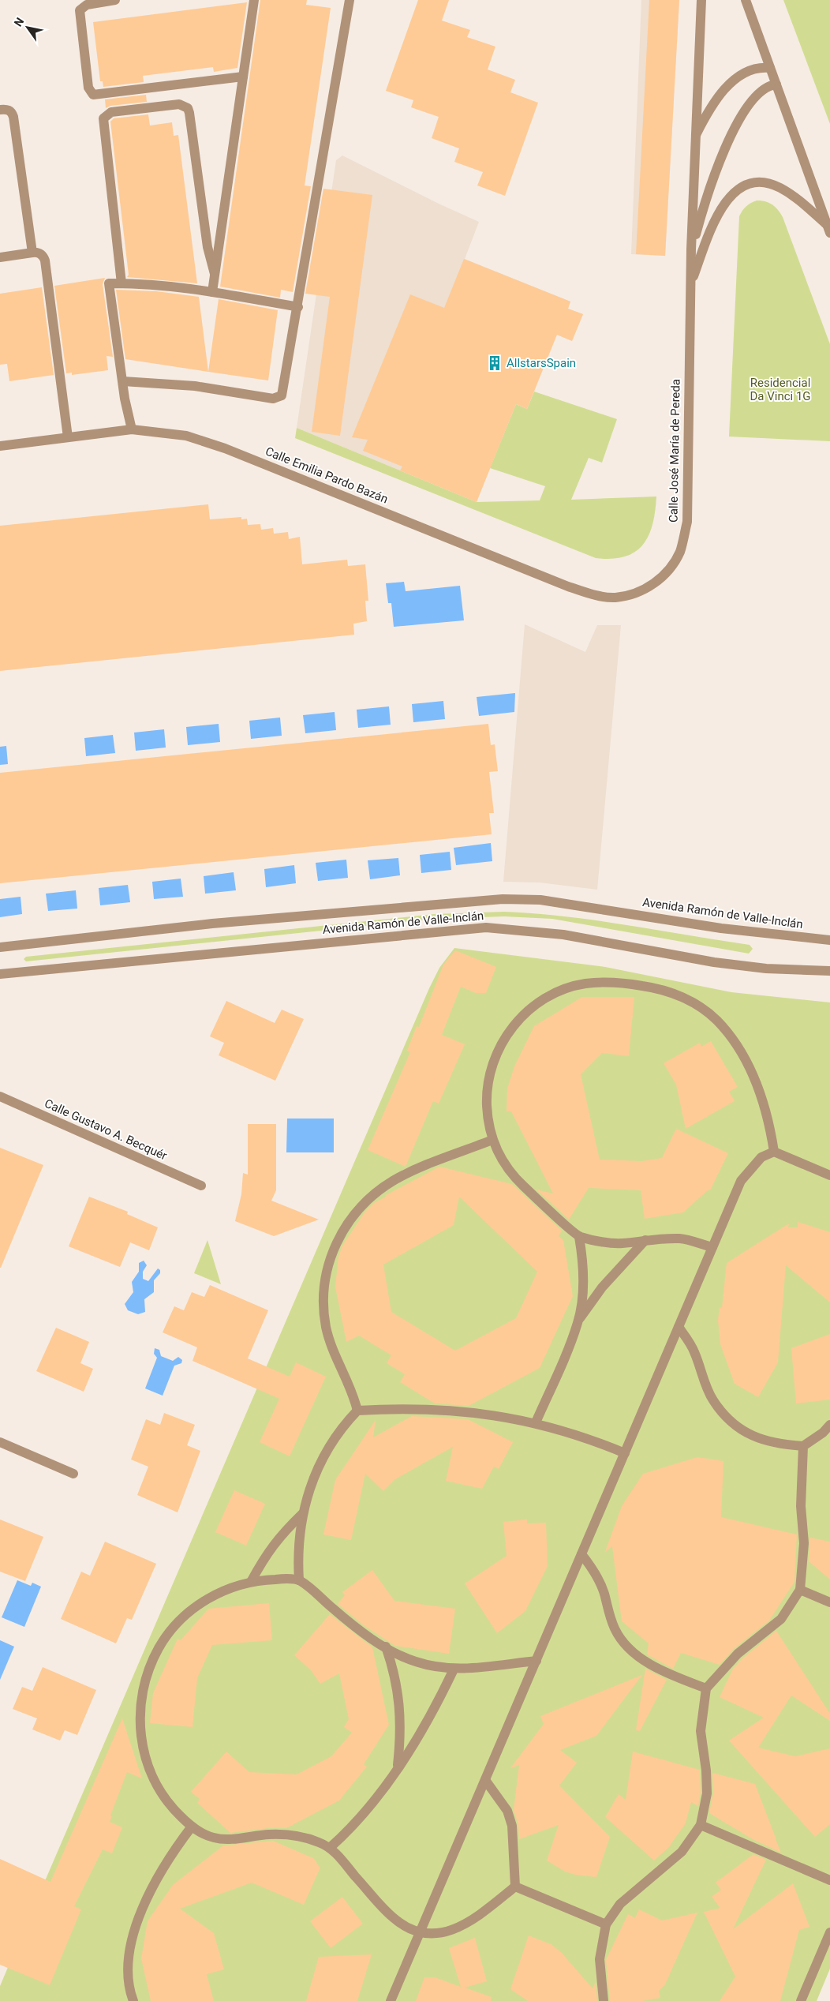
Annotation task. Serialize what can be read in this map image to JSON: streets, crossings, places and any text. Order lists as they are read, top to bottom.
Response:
{
  "streets": {
    "street": [
      "Calle José María de Pereda",
      "Calle Emilia Pardo Bazán",
      "Avenida Ramón de Valle-Inclán",
      "Calle Gustavo A. Becquér"
    ]
  },
  "crossings": [
    ["Calle José María de Pereda", "Calle Emilia Pardo Bazán"]
  ],
  "parks": ["Residencial Da Vinci 1G"],
  "places": {
    "building": ["AllstarsSpain"]
  },
  "north": "top left"
}
